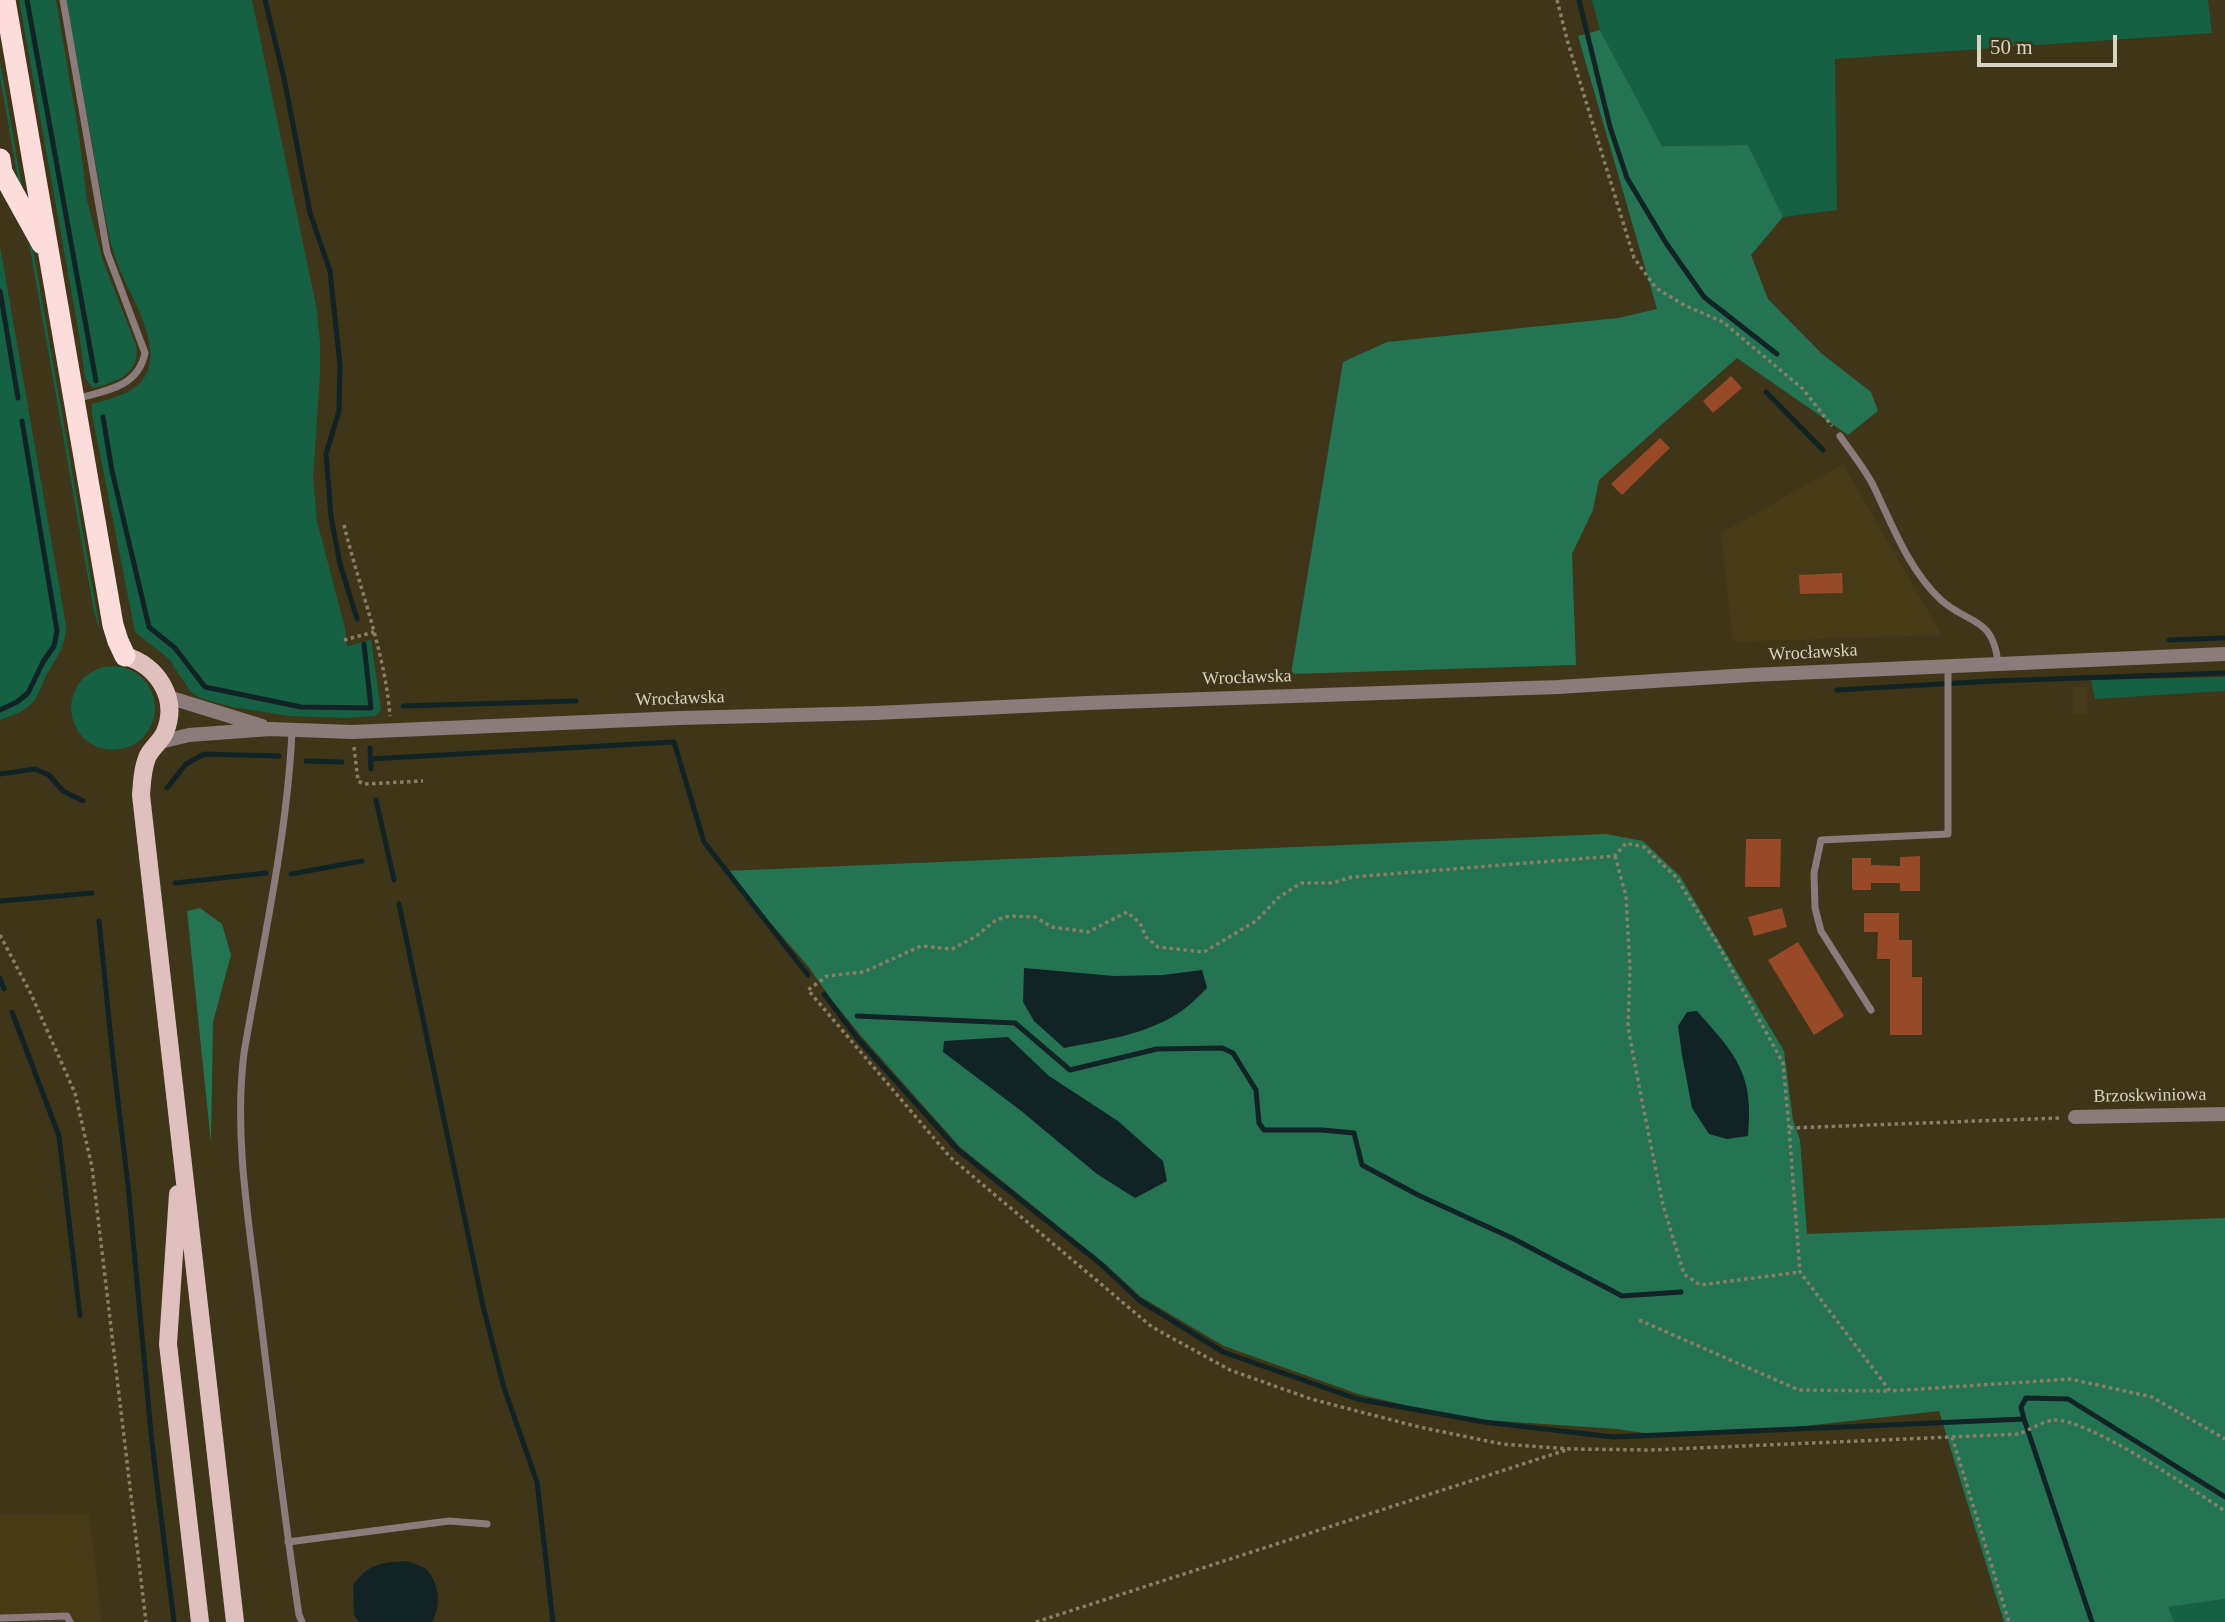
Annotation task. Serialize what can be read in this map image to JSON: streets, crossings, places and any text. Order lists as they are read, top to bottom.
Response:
{
  "streets": {
    "street": ["Wrocławska", "Brzoskwiniowa"]
  },
  "scale_bar": "50 m"
}
